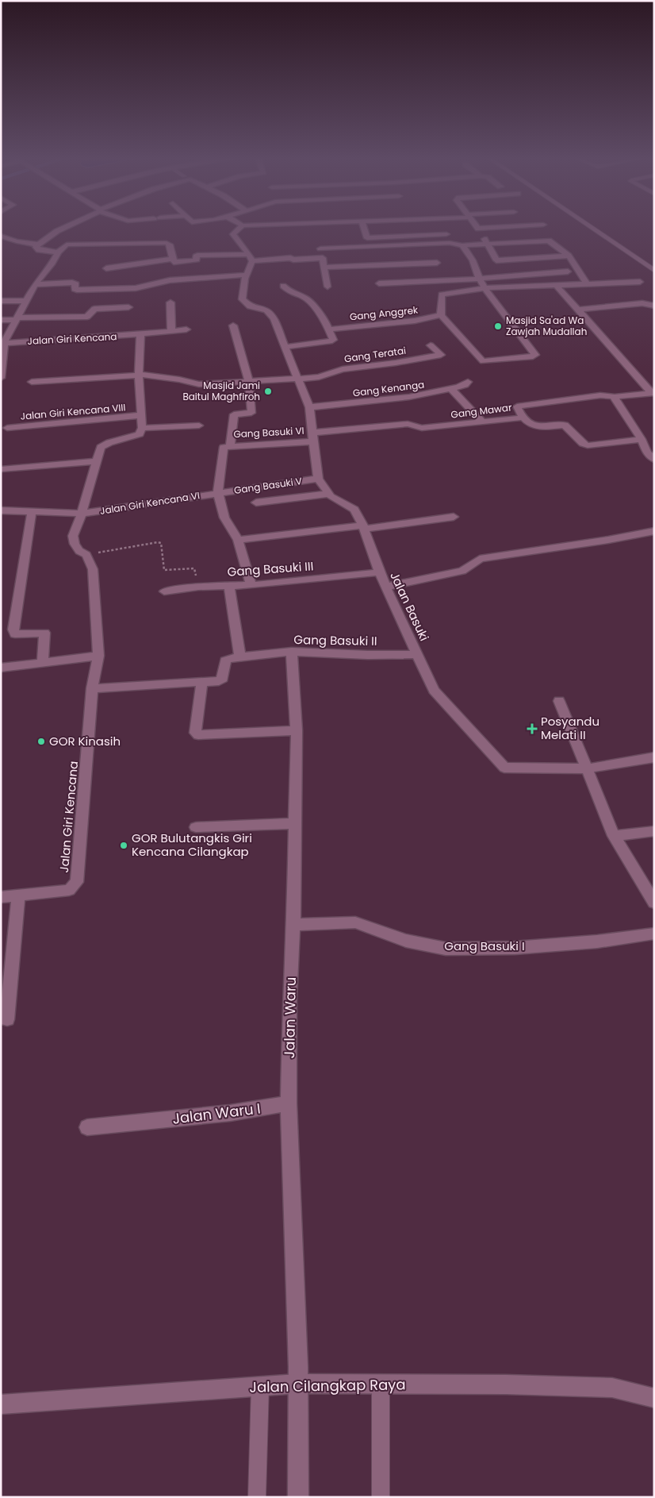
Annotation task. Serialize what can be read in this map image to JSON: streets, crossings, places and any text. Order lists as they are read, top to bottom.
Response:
{
  "streets": {
    "street": [
      "Gang Anggrek",
      "Jalan Giri Kencana",
      "Gang Teratai",
      "Gang Kenanga",
      "Gang Mawar",
      "Jalan Giri Kencana VIII",
      "Gang Basuki VI",
      "Gang Basuki V",
      "Jalan Giri Kencana VI",
      "Gang Basuki III",
      "Jalan Basuki",
      "Gang Basuki II",
      "Gang Basuki I",
      "Jalan Waru",
      "Jalan Waru I",
      "Jalan Cilangkap Raya"
    ]
  },
  "crossings": [
    ["Jalan Giri Kencana", "Jalan Giri Kencana VI"],
    ["Gang Teratai", "Jalan Basuki"],
    ["Gang Kenanga", "Jalan Basuki"],
    ["Gang Mawar", "Gang Basuki VI"],
    ["Gang Mawar", "Jalan Basuki"],
    ["Gang Basuki VI", "Gang Basuki V"],
    ["Gang Basuki VI", "Jalan Giri Kencana VI"],
    ["Gang Basuki VI", "Jalan Basuki"],
    ["Gang Basuki V", "Jalan Giri Kencana VI"],
    ["Gang Basuki V", "Jalan Basuki"],
    ["Gang Basuki III", "Jalan Basuki"],
    ["Jalan Basuki", "Gang Basuki II"],
    ["Gang Basuki II", "Jalan Waru"],
    ["Gang Basuki I", "Jalan Waru"],
    ["Jalan Waru", "Jalan Waru I"],
    ["Jalan Waru", "Jalan Cilangkap Raya"]
  ],
  "places": {
    "other": [
      "Masjid Sa'ad Wa Zawjah Mudallah",
      "Masjid Jami Baitul Maghfiroh",
      "GOR Kinasih",
      "GOR Bulutangkis Giri Kencana Cilangkap"
    ],
    "health": ["Posyandu Melati II"]
  }
}
